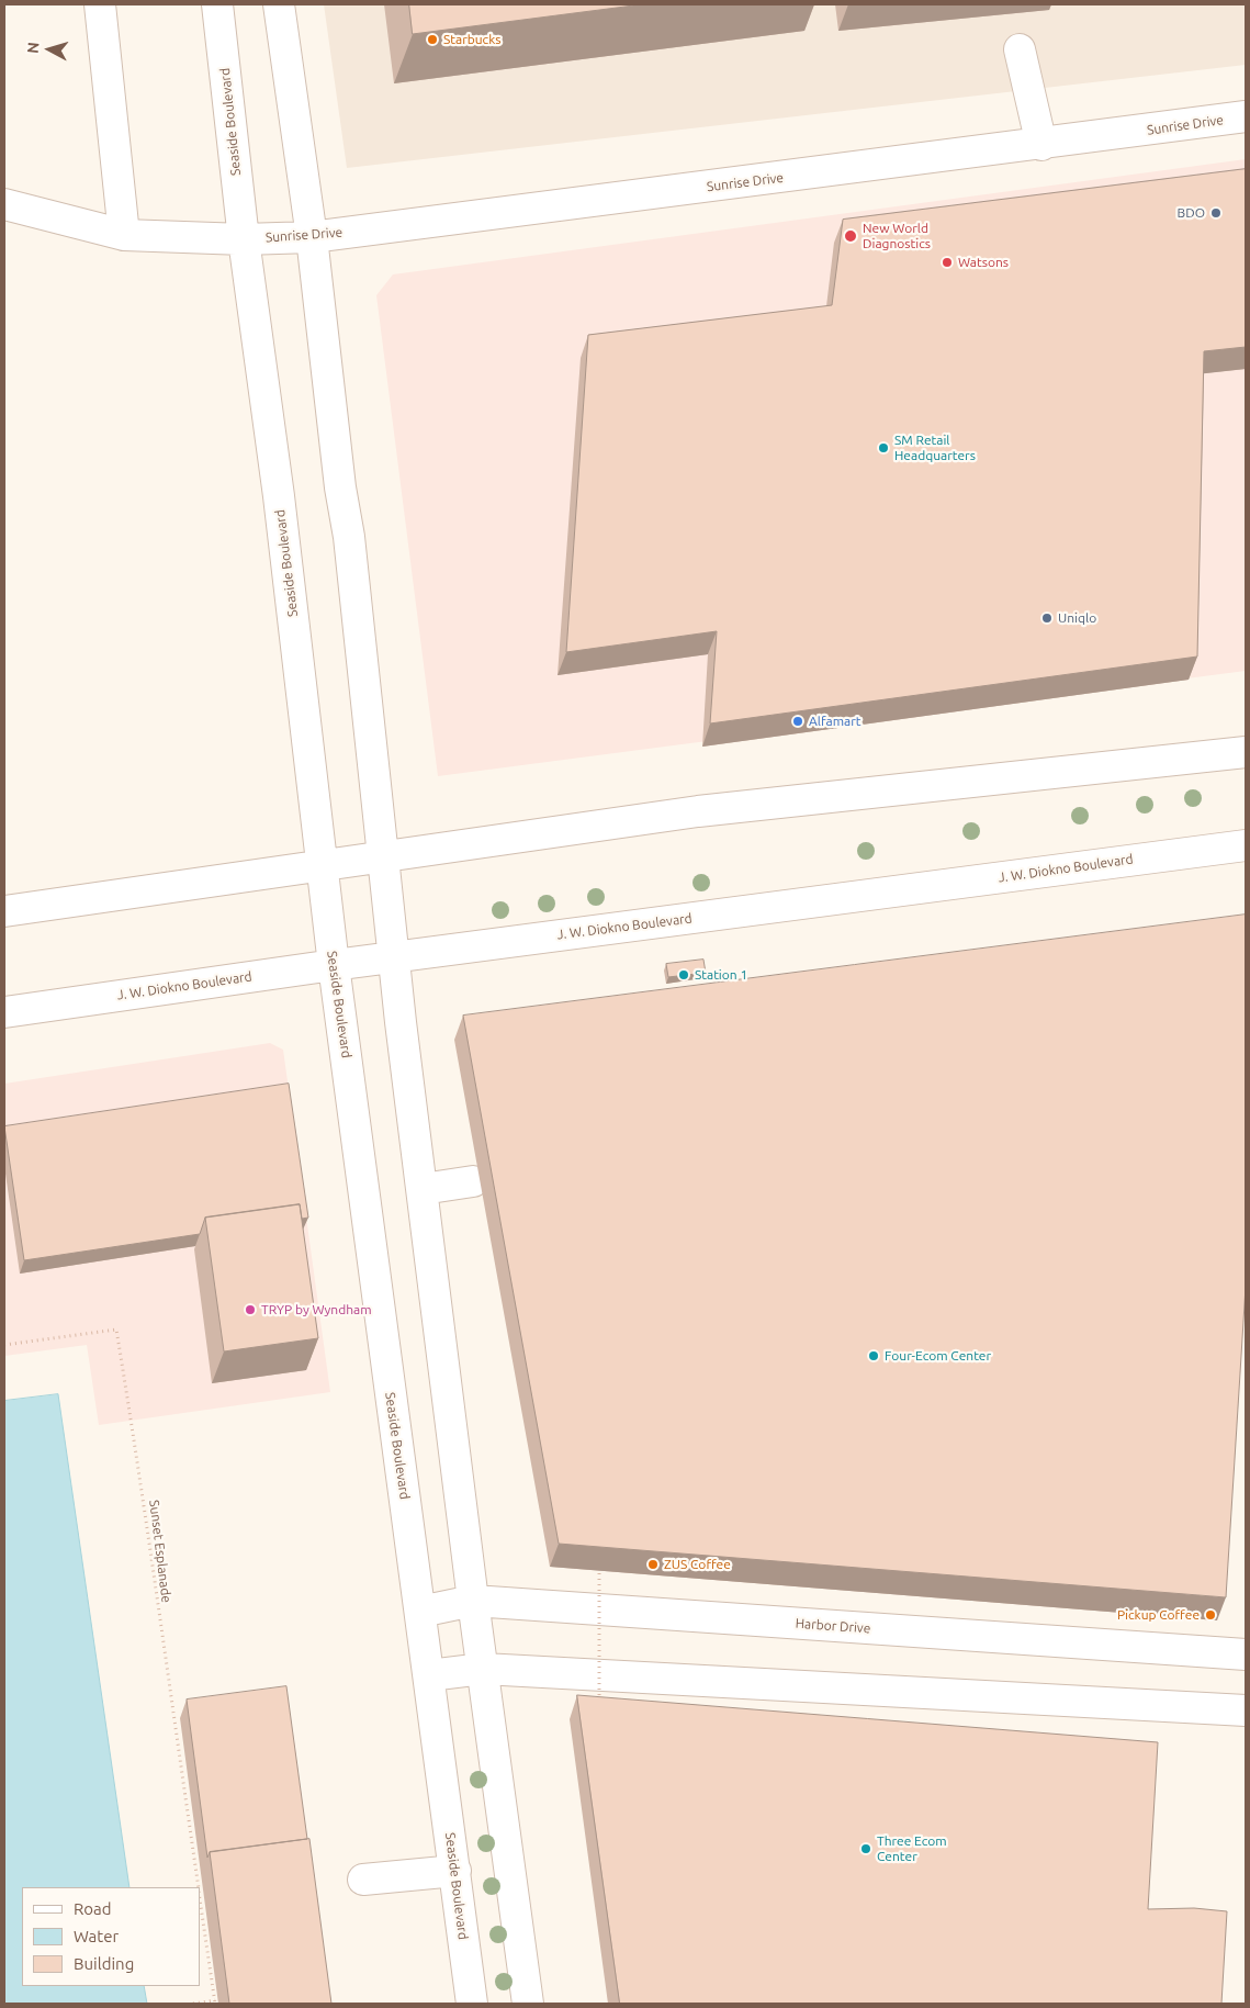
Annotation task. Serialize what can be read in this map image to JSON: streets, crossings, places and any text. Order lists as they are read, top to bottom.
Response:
{
  "streets": {
    "street": [
      "Seaside Boulevard",
      "Sunrise Drive",
      "J. W. Diokno Boulevard",
      "Harbor Drive"
    ],
    "path": ["Sunset Esplanade"]
  },
  "crossings": [
    ["Seaside Boulevard", "Sunrise Drive"],
    ["Seaside Boulevard", "J. W. Diokno Boulevard"],
    ["Seaside Boulevard", "Harbor Drive"]
  ],
  "places": [
    "Starbucks",
    "BDO",
    "New World Diagnostics",
    "Watsons",
    "SM Retail Headquarters",
    "Uniqlo",
    "Alfamart",
    "Station 1",
    "TRYP by Wyndham",
    "Four-Ecom Center",
    "ZUS Coffee",
    "Pickup Coffee",
    "Three Ecom Center"
  ],
  "legend": ["Road", "Water", "Building"],
  "north": "left"
}
